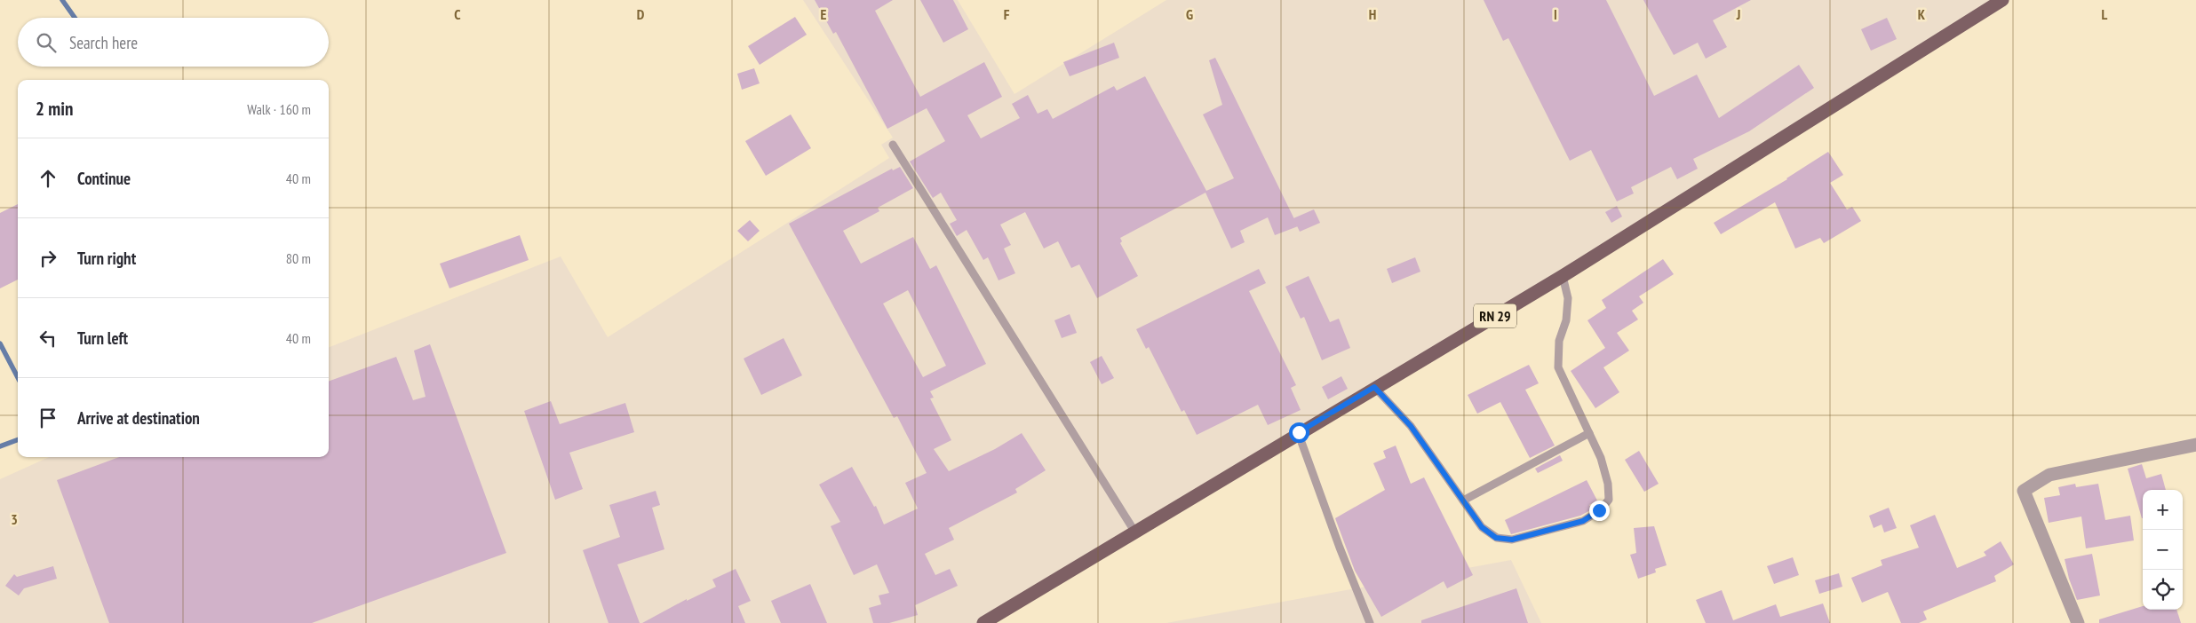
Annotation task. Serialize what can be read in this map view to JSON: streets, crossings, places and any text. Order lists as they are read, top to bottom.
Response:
{
  "streets": {
    "main road": ["RN 29"]
  },
  "page": {
    "search": "Search here",
    "heading": ["2 min", "Walk · 160 m"],
    "list": [
      ["Continue", "40 m"],
      ["Turn right", "80 m"],
      ["Turn left", "40 m"],
      "Arrive at destination"
    ],
    "map_buttons": ["+", "−"]
  },
  "grid": {
    "columns": [
      "C",
      "D",
      "E",
      "F",
      "G",
      "H",
      "I",
      "J",
      "K",
      "L"
    ],
    "rows": ["3"]
  }
}
